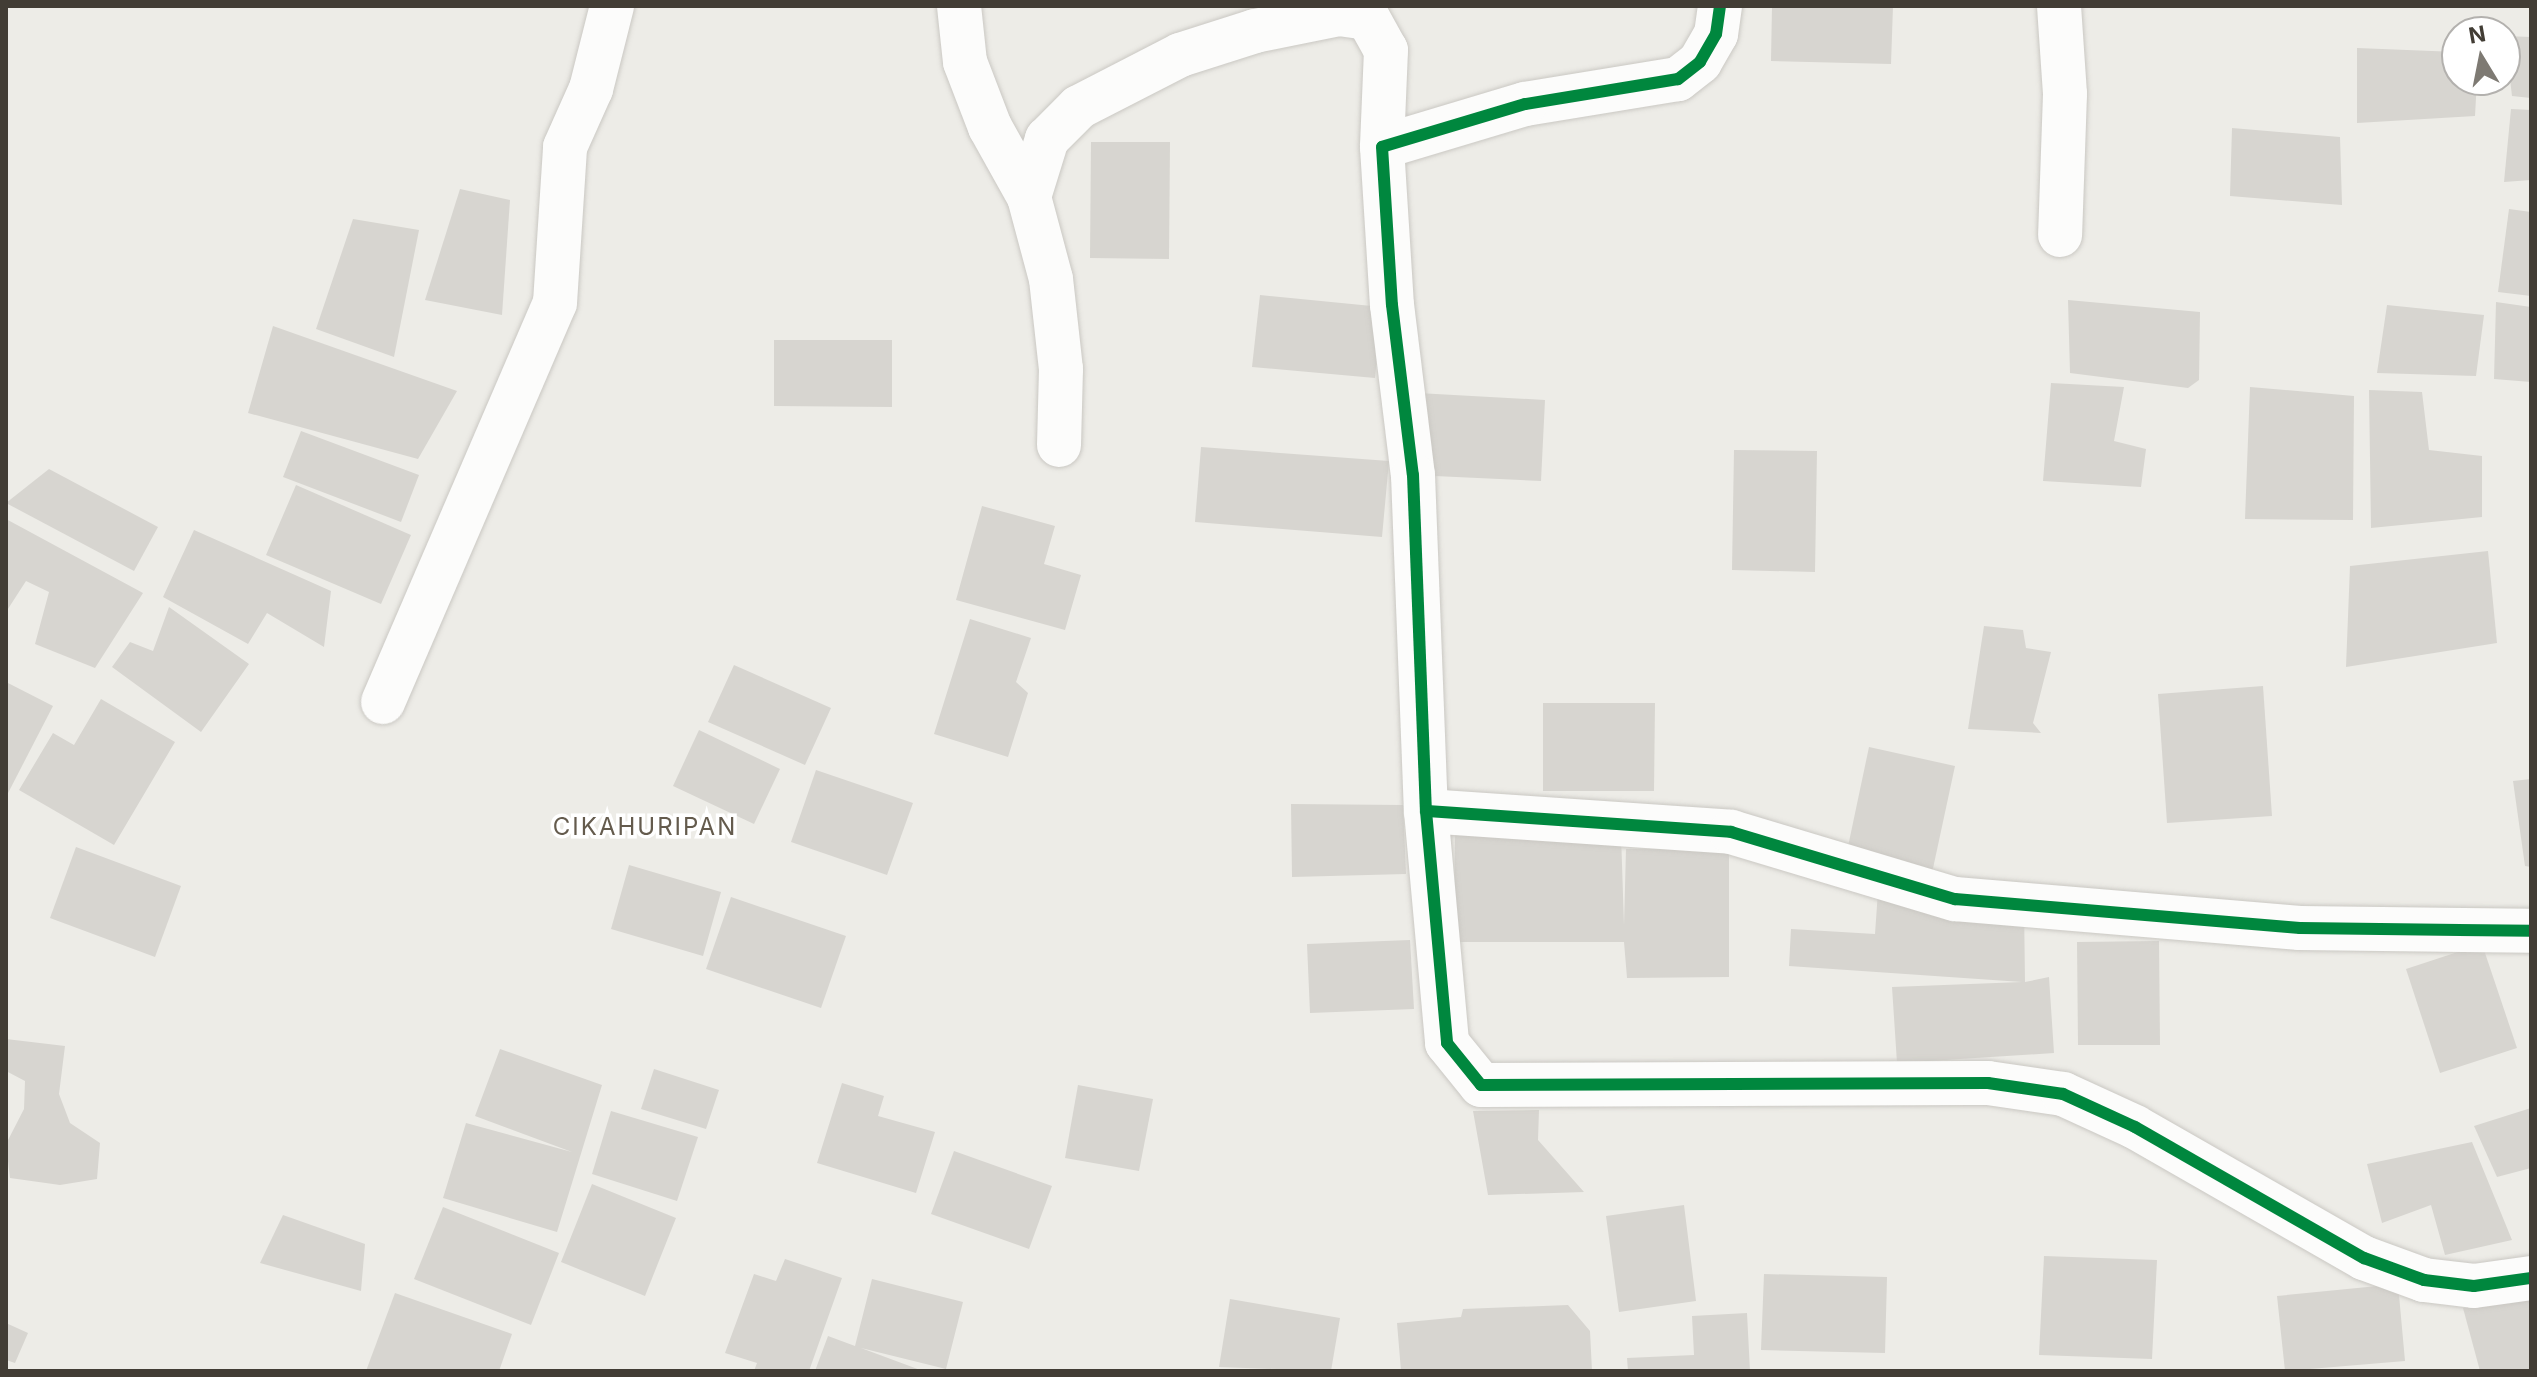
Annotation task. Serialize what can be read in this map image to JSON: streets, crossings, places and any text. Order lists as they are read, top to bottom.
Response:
{
  "districts": ["CIKAHURIPAN"],
  "north": "top"
}
